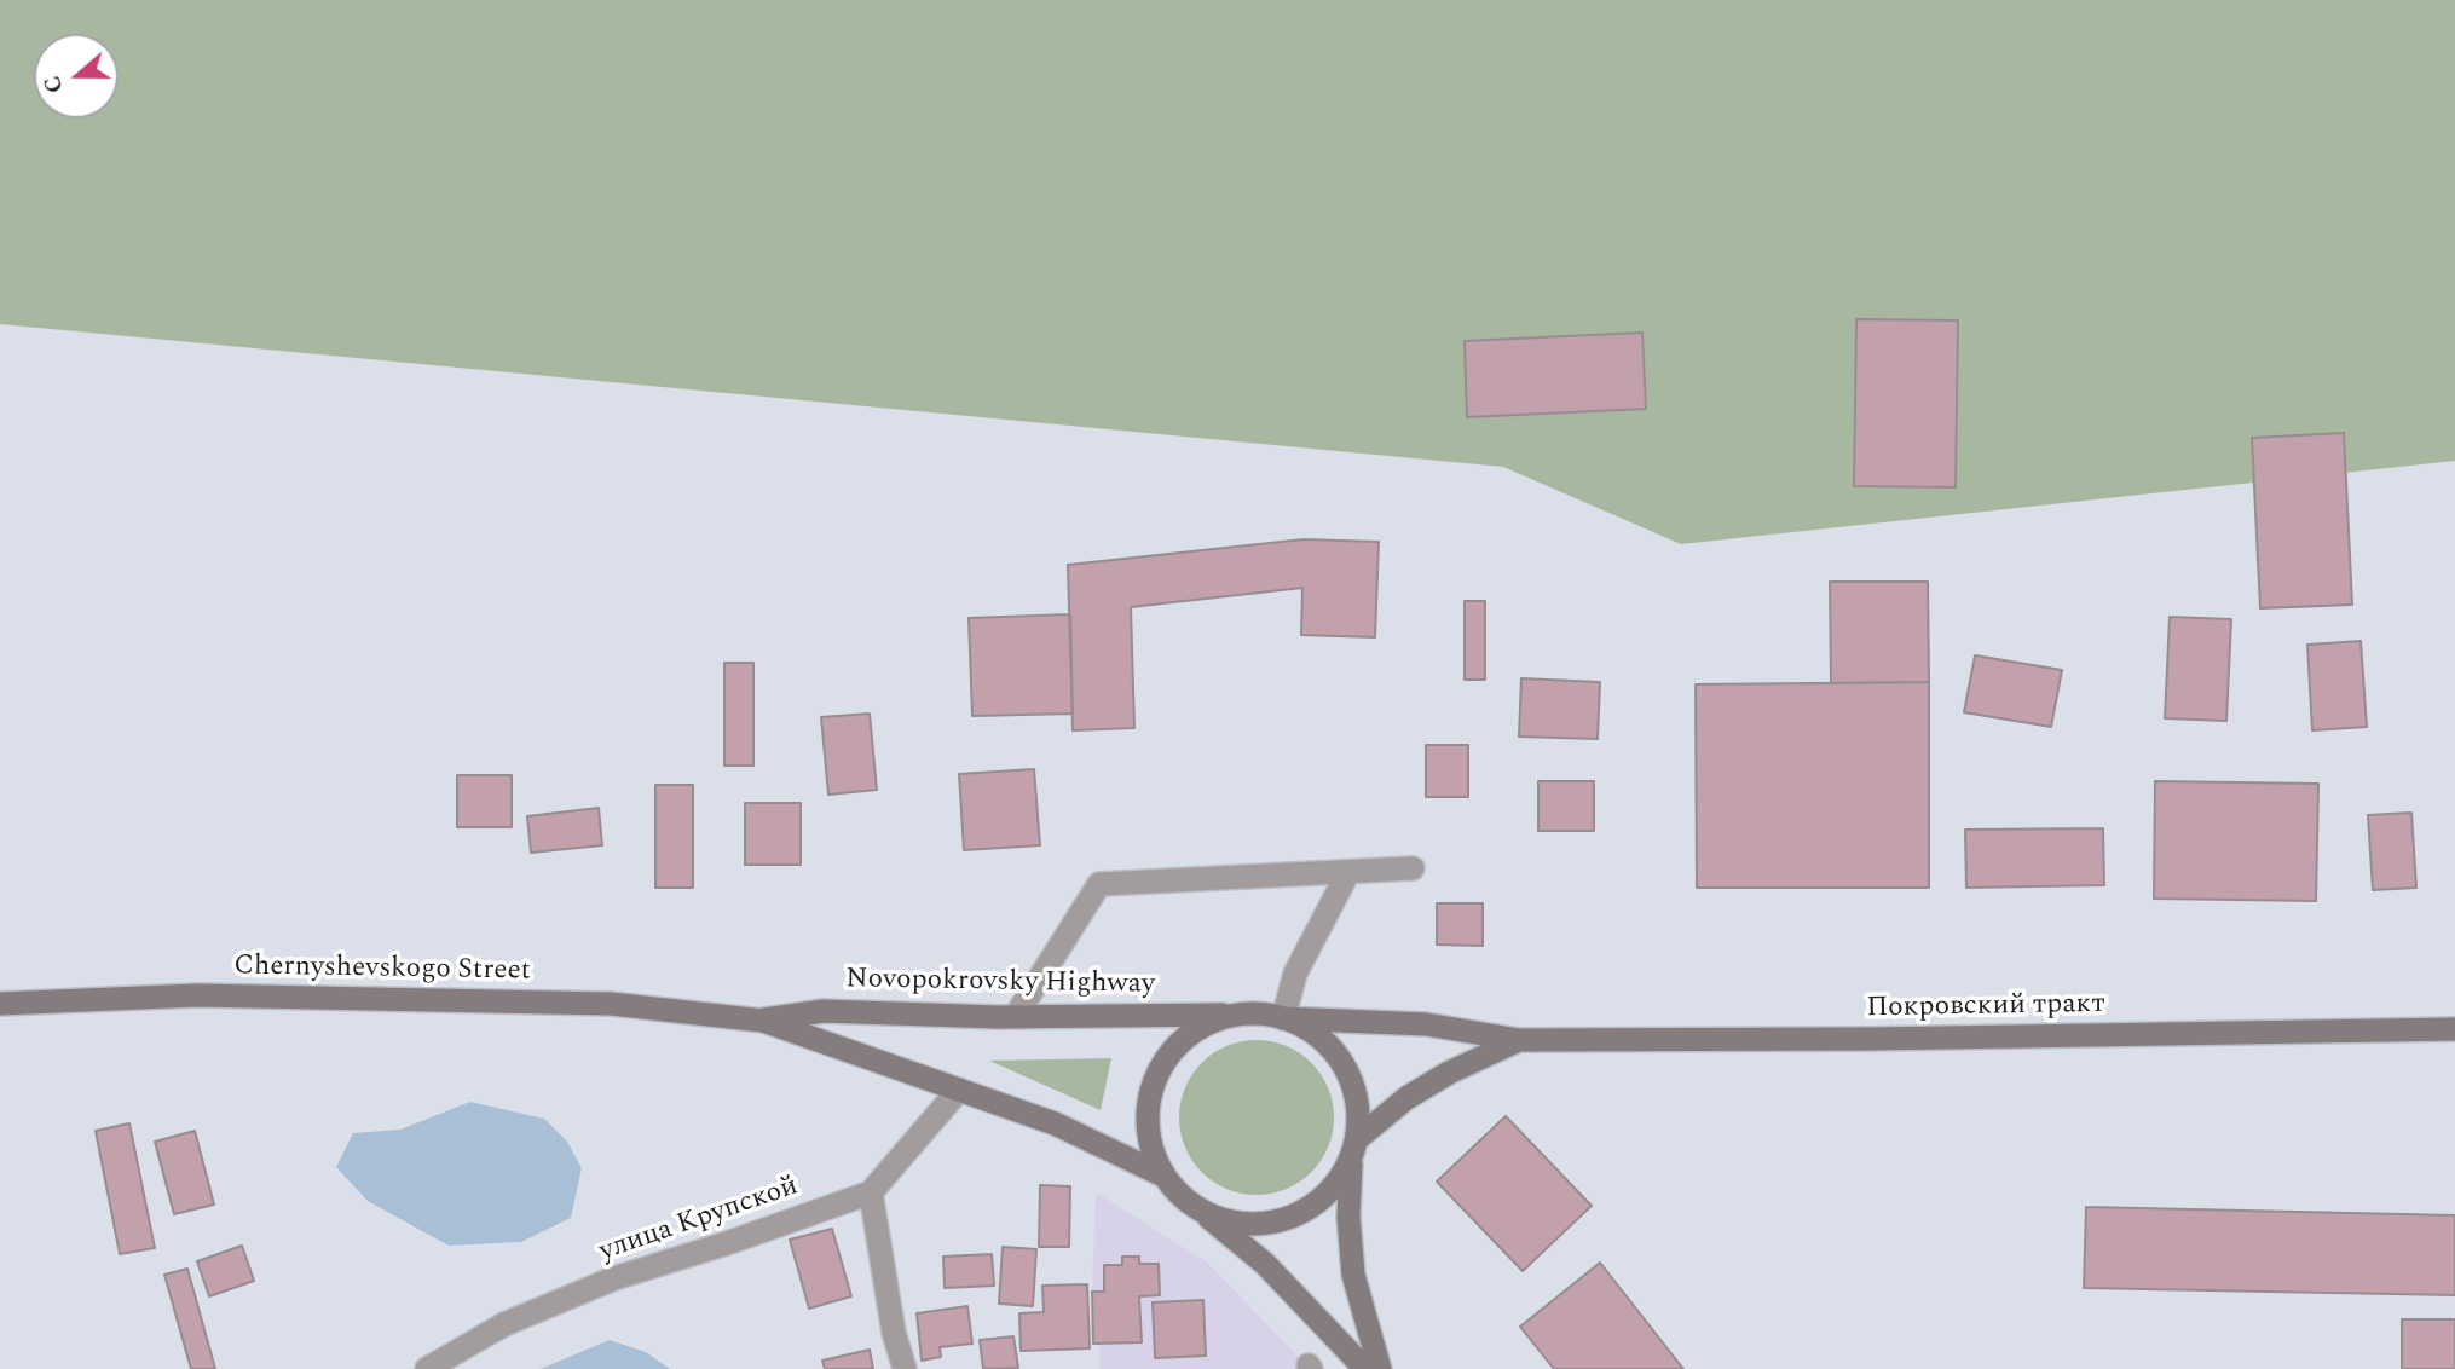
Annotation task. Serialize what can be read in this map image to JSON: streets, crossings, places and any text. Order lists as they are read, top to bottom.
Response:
{
  "streets": {
    "main road": ["Chernyshevskogo Street", "Novopokrovsky Highway", "Покровский тракт"],
    "street": ["улица Крупской"]
  },
  "crossings": [
    ["Chernyshevskogo Street", "Novopokrovsky Highway"]
  ],
  "north": "left"
}
